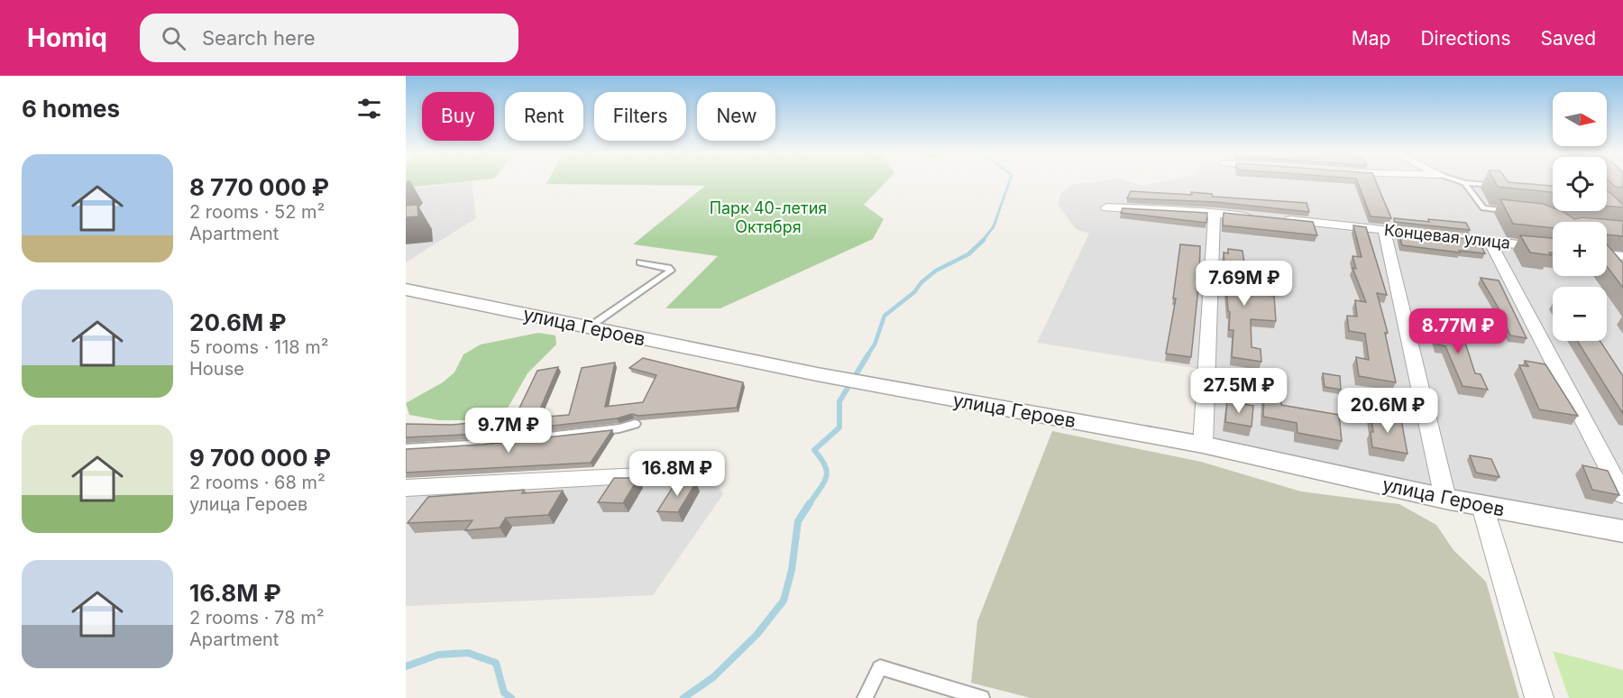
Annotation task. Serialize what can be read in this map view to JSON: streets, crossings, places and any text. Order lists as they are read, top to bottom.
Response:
{
  "streets": {
    "street": ["Концевая улица", "улица Героев"]
  },
  "parks": ["Парк 40-летия Октября"],
  "north": "right",
  "page": {
    "header": "Homiq",
    "search": "Search here",
    "nav": ["Map", "Directions", "Saved"],
    "heading": "6 homes",
    "map_buttons": ["+", "−"],
    "chip": [
      "Buy",
      "Rent",
      "Filters",
      "New"
    ],
    "list": [
      {
        "name": "8 770 000 ₽",
        "note": "2 rooms · 52 m² · Apartment"
      },
      {
        "name": "20.6M ₽",
        "note": "5 rooms · 118 m² · House"
      },
      {
        "name": "9 700 000 ₽",
        "note": "2 rooms · 68 m² · улица Героев"
      },
      {
        "name": "16.8M ₽",
        "note": "2 rooms · 78 m² · Apartment"
      }
    ],
    "price": [
      "7.69M ₽",
      "8.77M ₽",
      "27.5M ₽",
      "20.6M ₽",
      "9.7M ₽",
      "16.8M ₽"
    ]
  }
}
